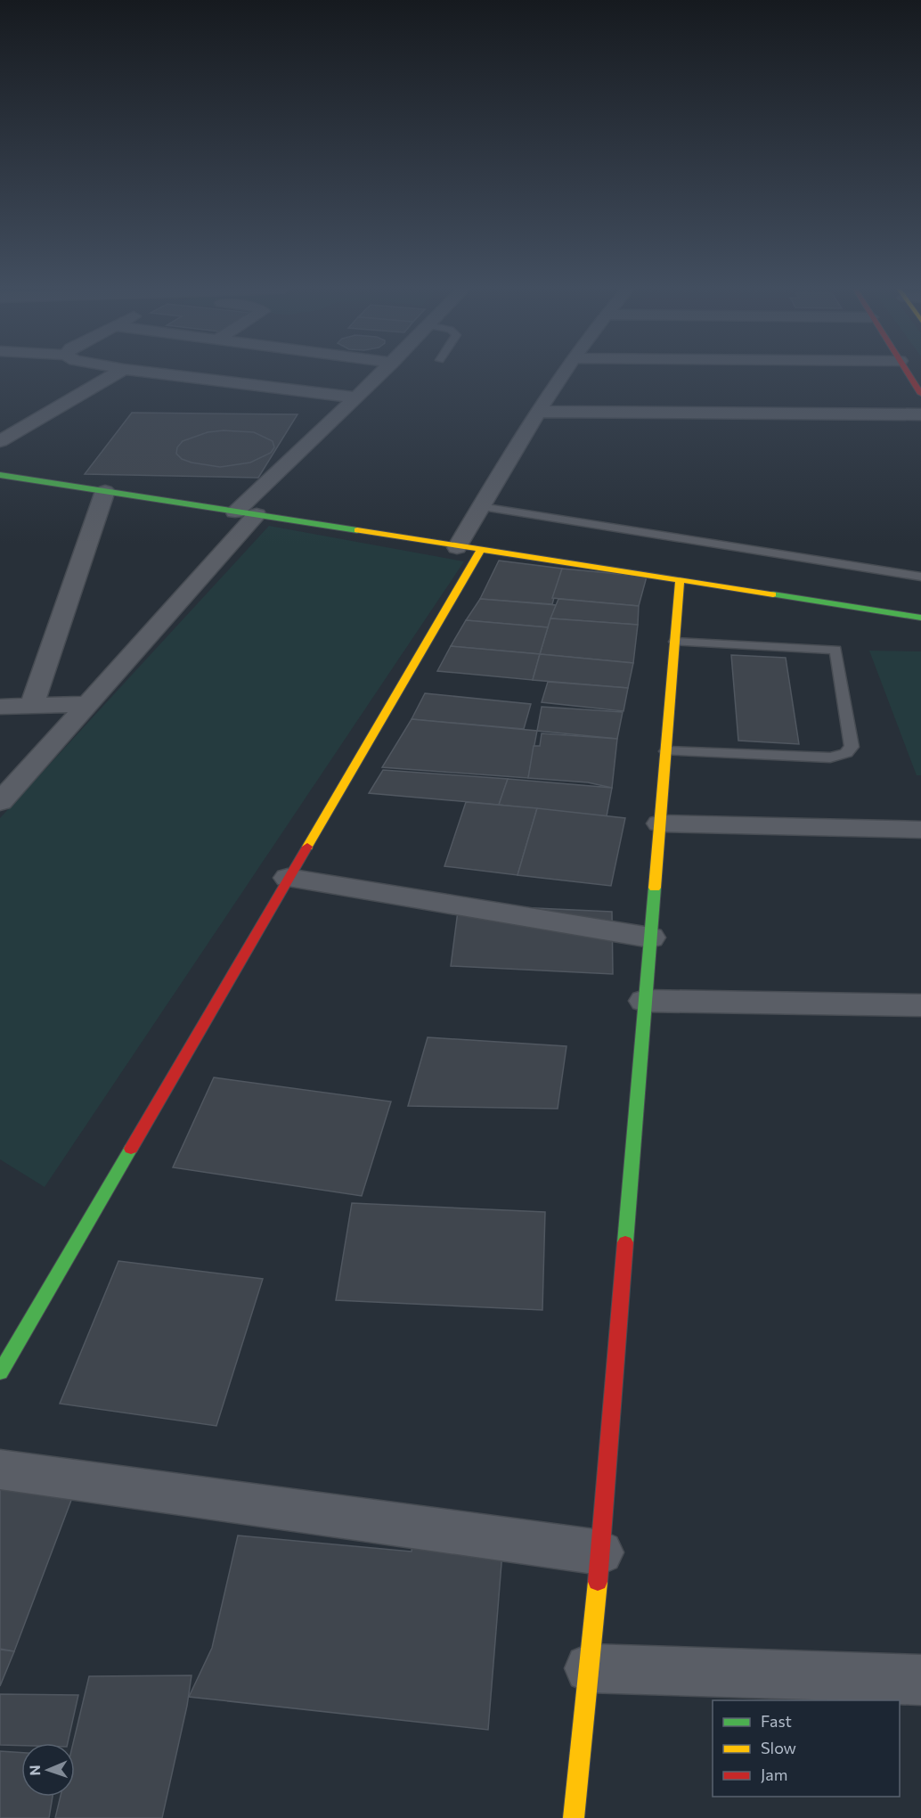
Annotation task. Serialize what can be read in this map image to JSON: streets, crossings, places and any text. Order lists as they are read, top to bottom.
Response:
{
  "legend": ["Fast", "Slow", "Jam"],
  "north": "left"
}
